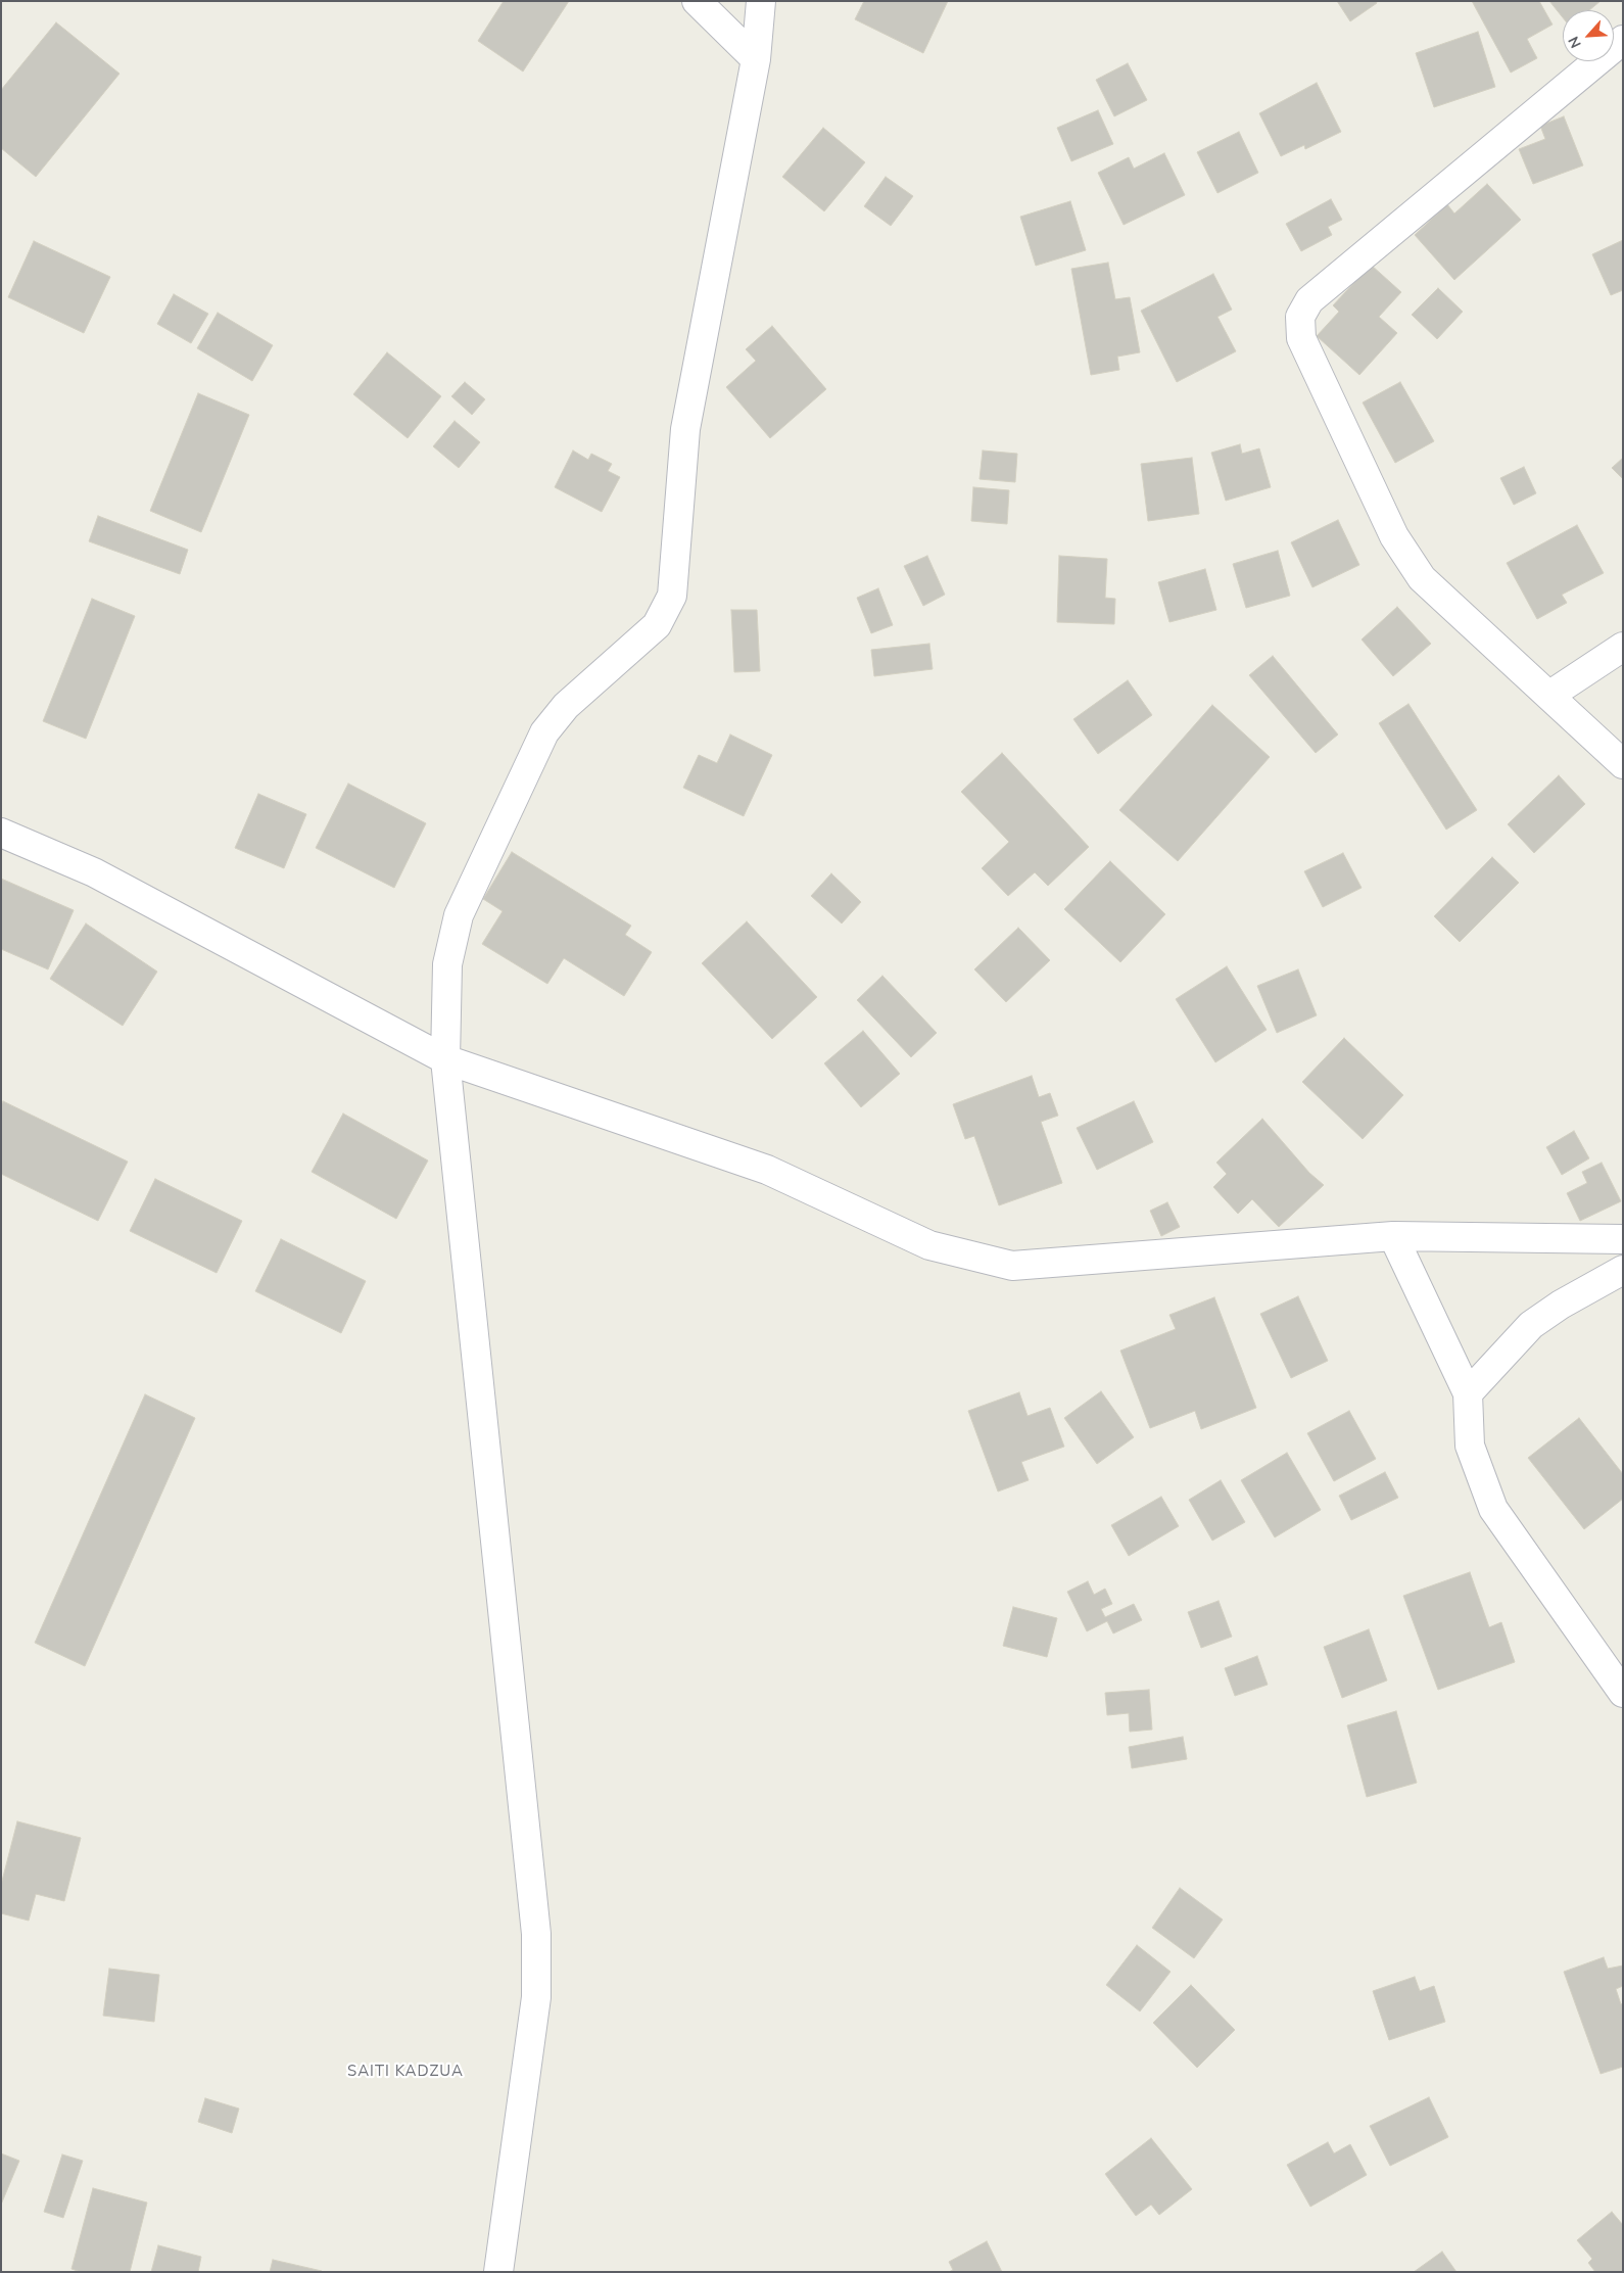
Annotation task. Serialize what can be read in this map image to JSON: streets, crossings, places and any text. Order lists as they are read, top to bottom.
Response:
{
  "districts": ["SAITI KADZUA"],
  "north": "bottom left"
}
